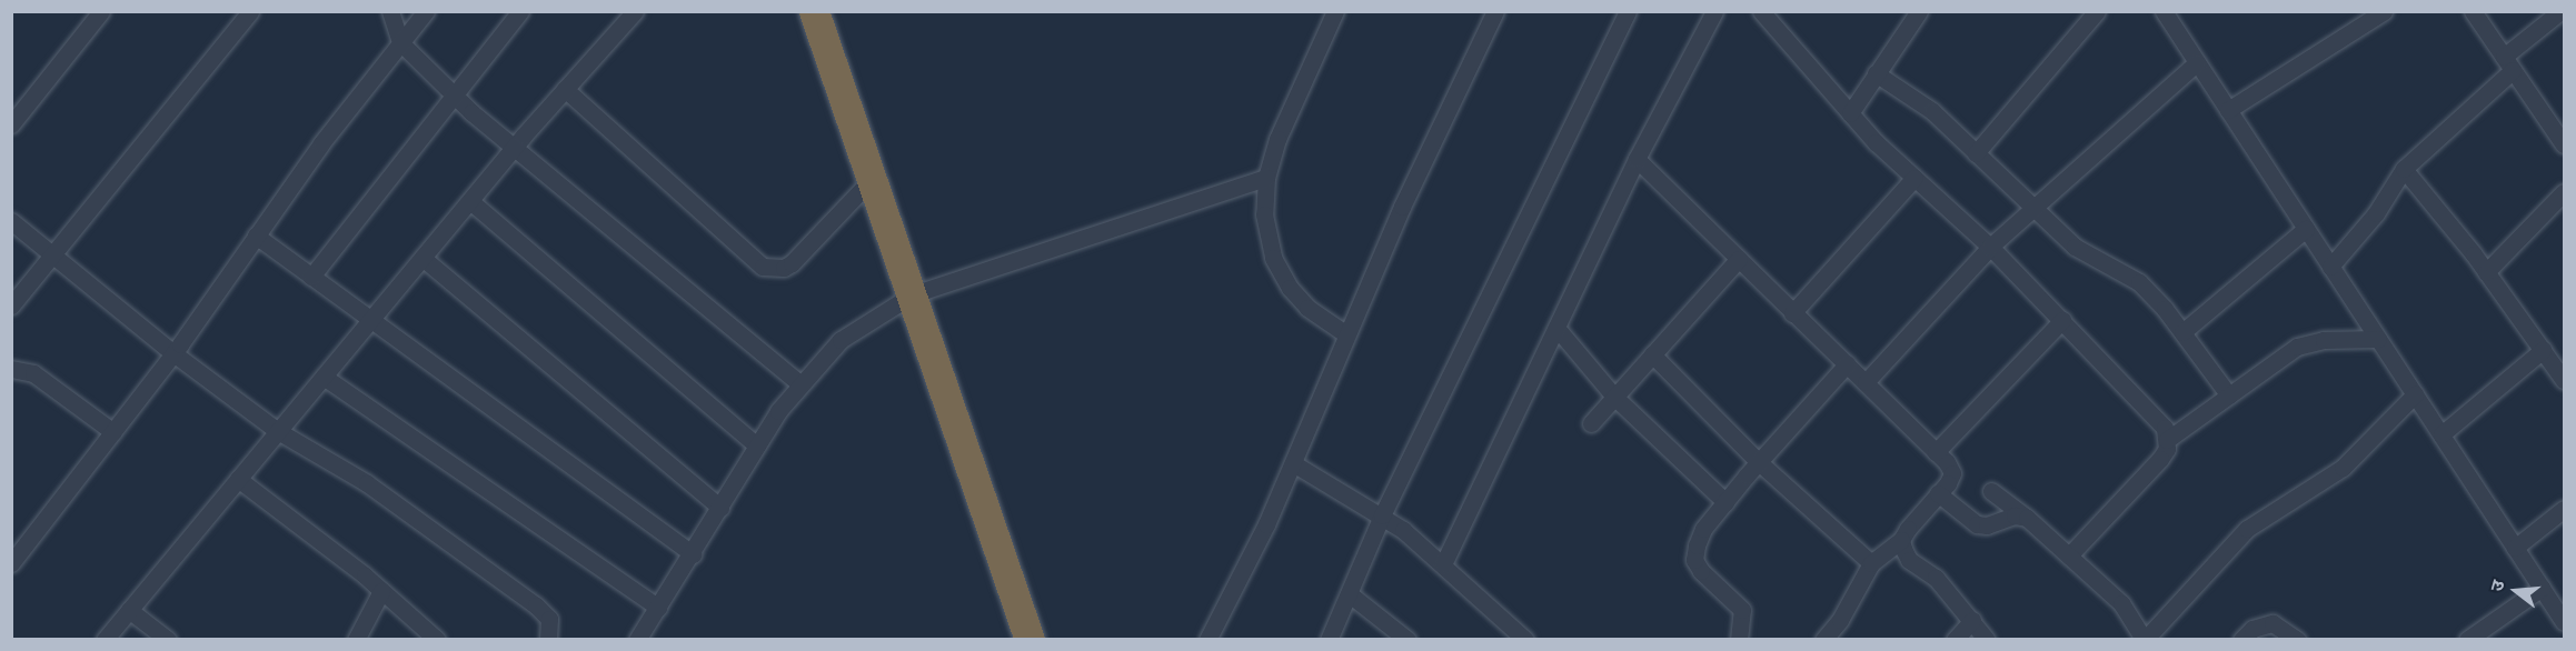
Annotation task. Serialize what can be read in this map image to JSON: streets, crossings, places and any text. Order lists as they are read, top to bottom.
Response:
{
  "north": "left"
}
